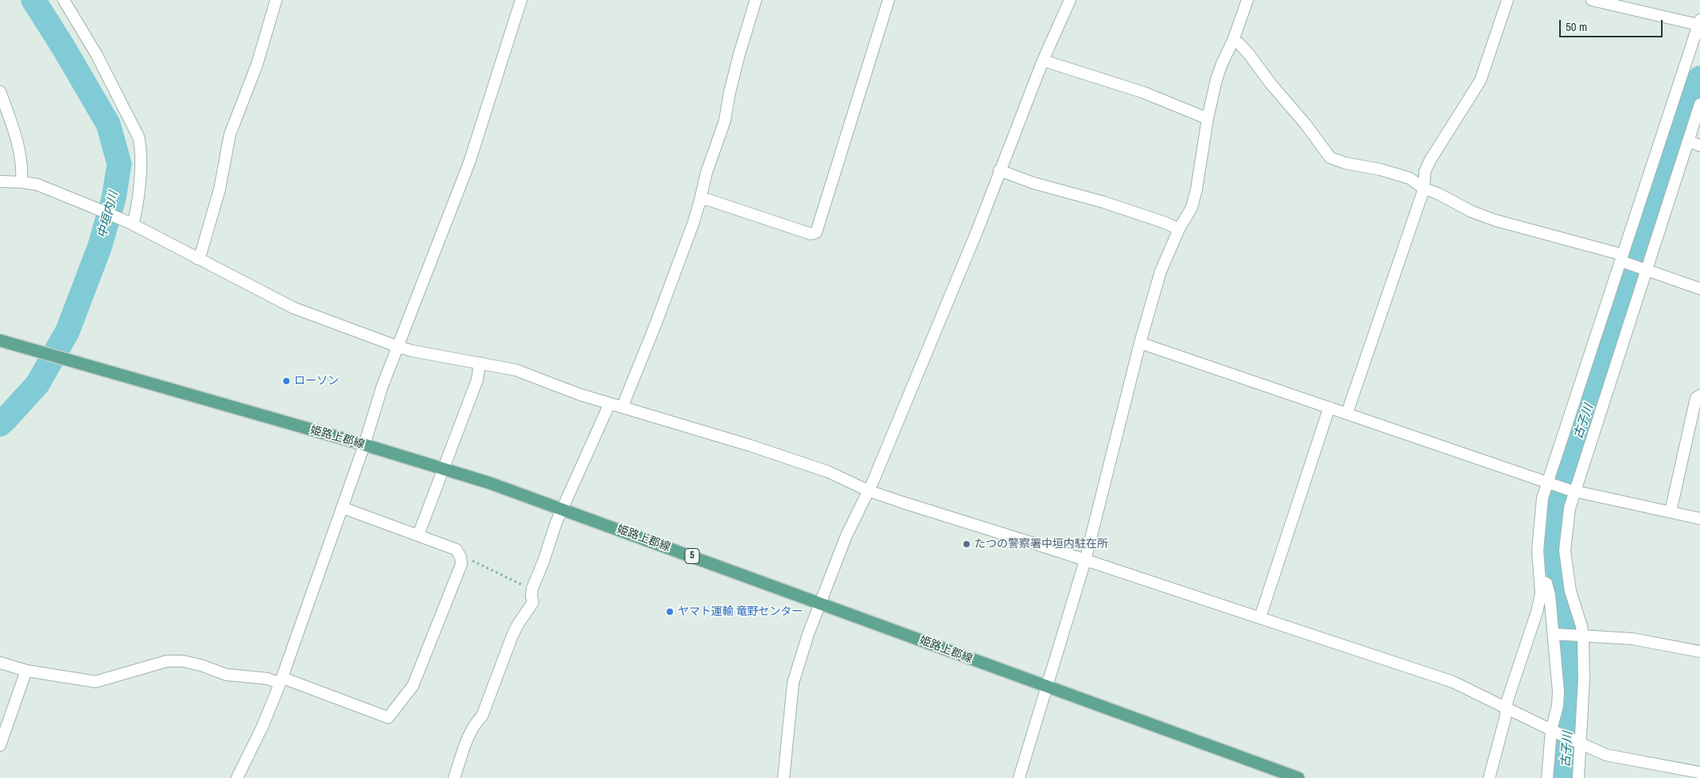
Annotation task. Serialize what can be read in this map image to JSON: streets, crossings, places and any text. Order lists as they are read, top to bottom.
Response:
{
  "streets": {
    "main road": ["姫路上郡線", "5"]
  },
  "water": ["中垣内川", "古子川"],
  "places": ["ローソン", "たつの警察署中垣内駐在所", "ヤマト運輸 竜野センター"],
  "scale_bar": "50 m"
}
